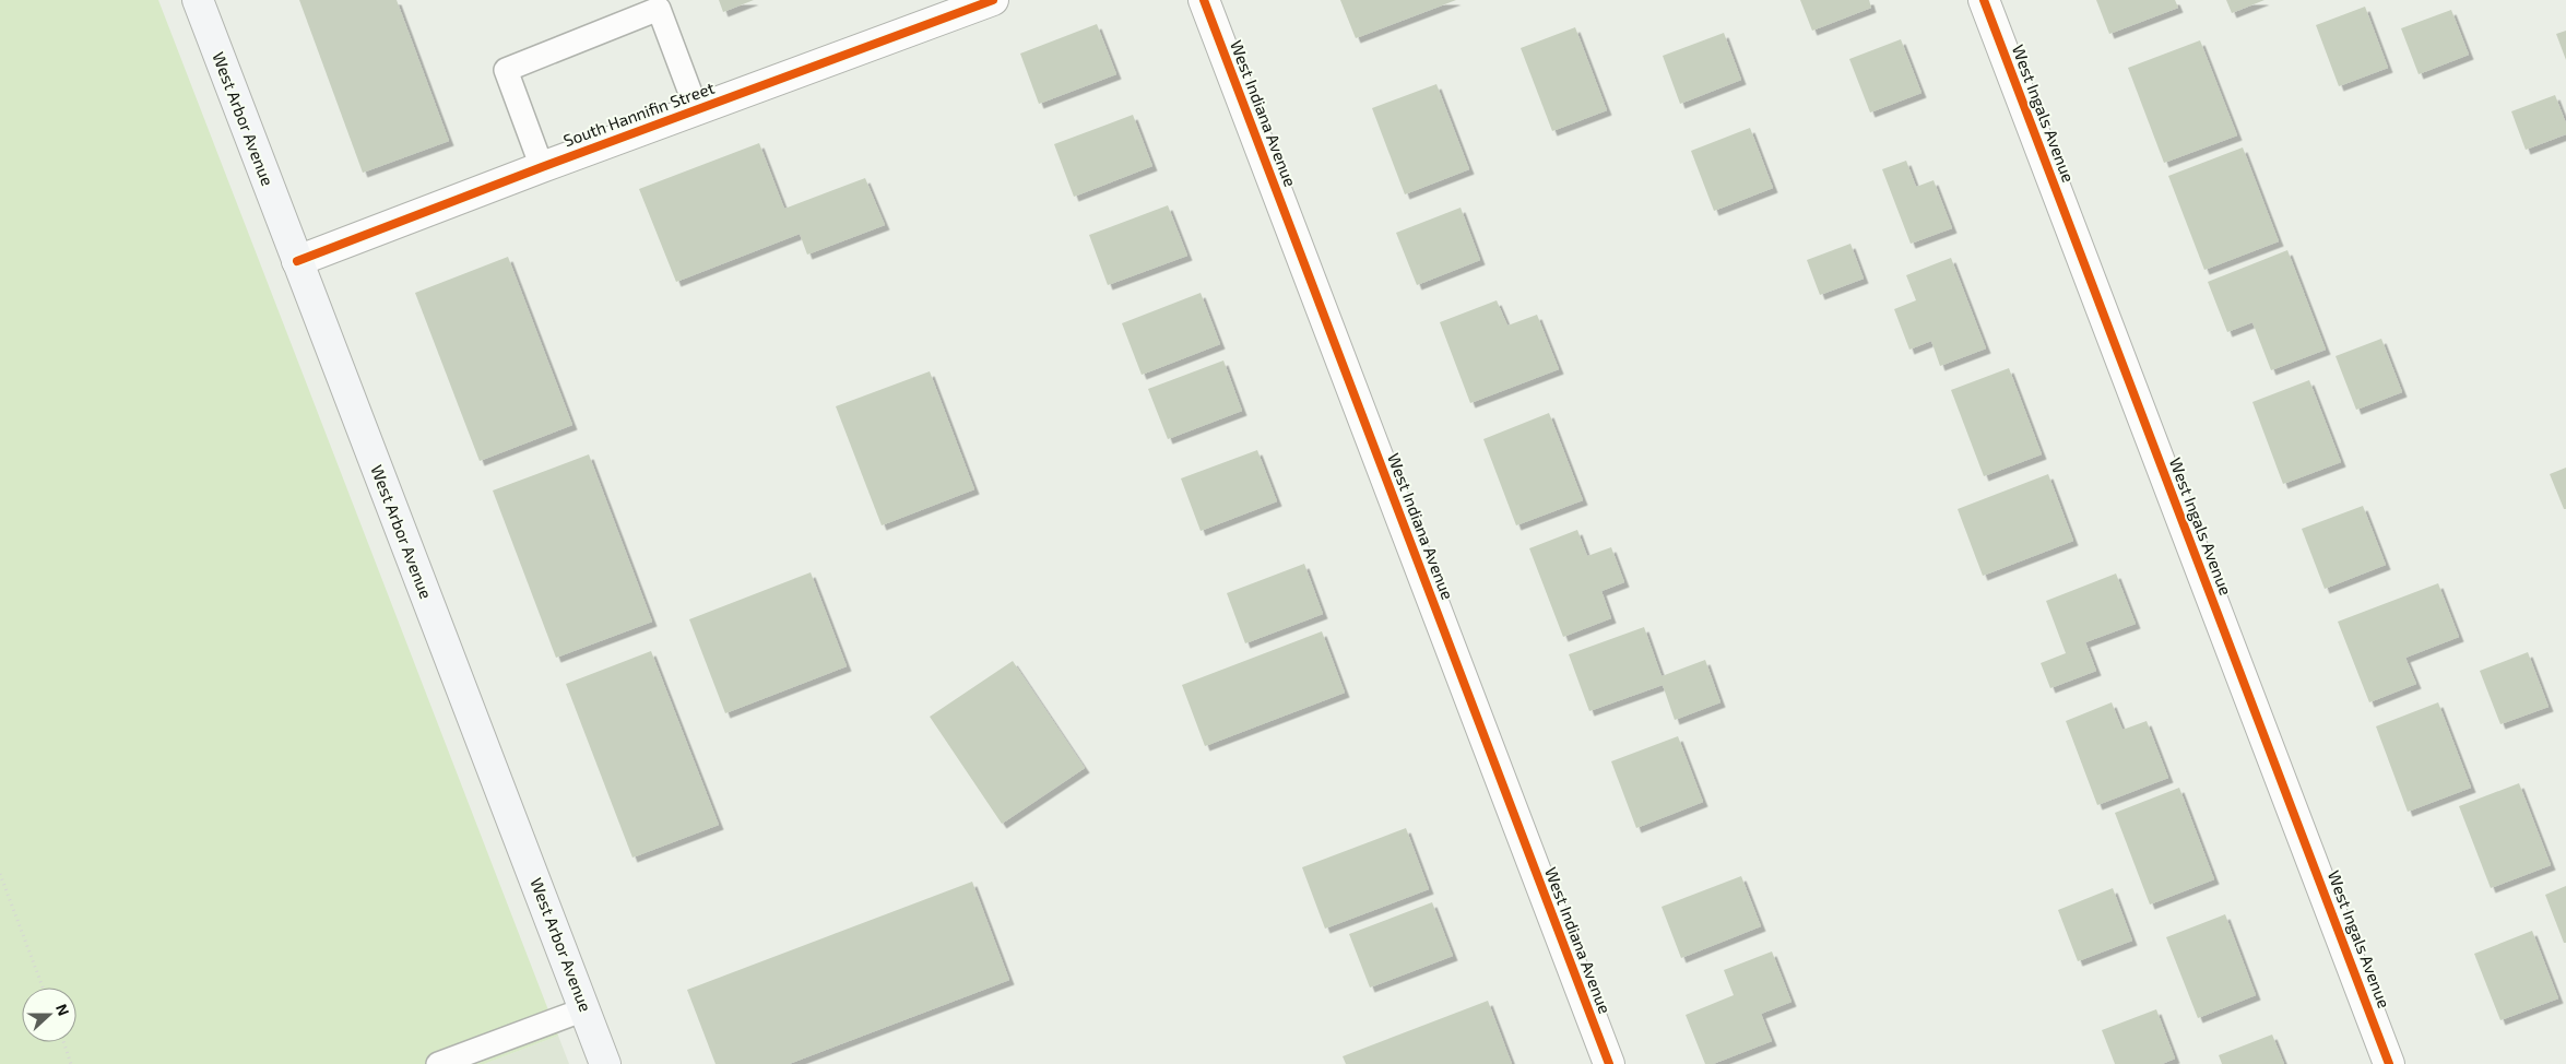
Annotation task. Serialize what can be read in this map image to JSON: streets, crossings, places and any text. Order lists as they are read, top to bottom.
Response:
{
  "streets": {
    "main road": ["West Arbor Avenue"],
    "street": ["West Indiana Avenue", "West Ingals Avenue", "South Hannifin Street"]
  },
  "crossings": [
    ["South Hannifin Street", "West Arbor Avenue"]
  ],
  "north": "right"
}
